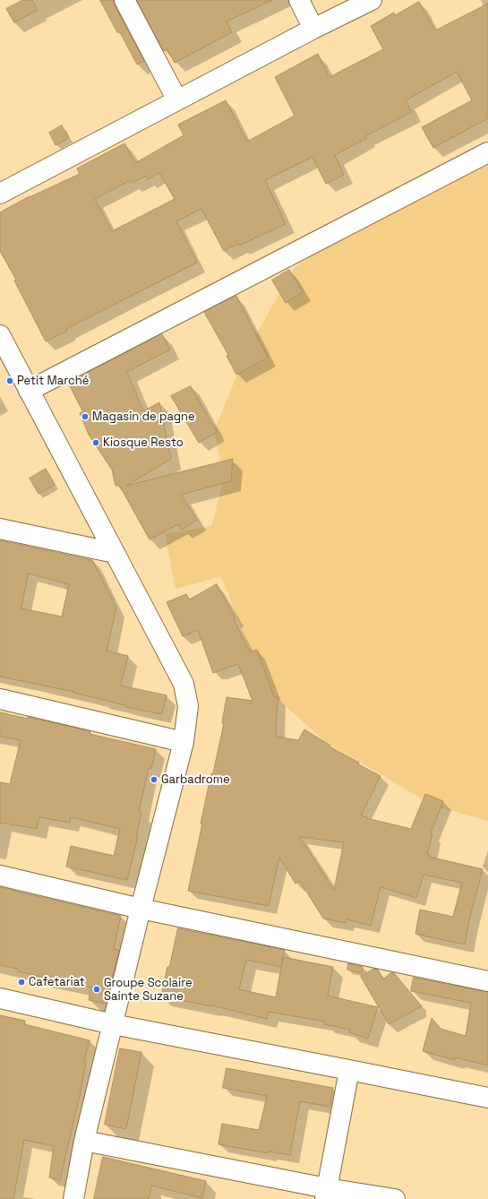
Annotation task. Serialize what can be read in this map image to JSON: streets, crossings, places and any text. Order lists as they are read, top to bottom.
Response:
{
  "places": [
    "Petit Marché",
    "Magasin de pagne",
    "Kiosque Resto",
    "Garbadrome",
    "Cafetariat",
    "Groupe Scolaire Sainte Suzane"
  ]
}
